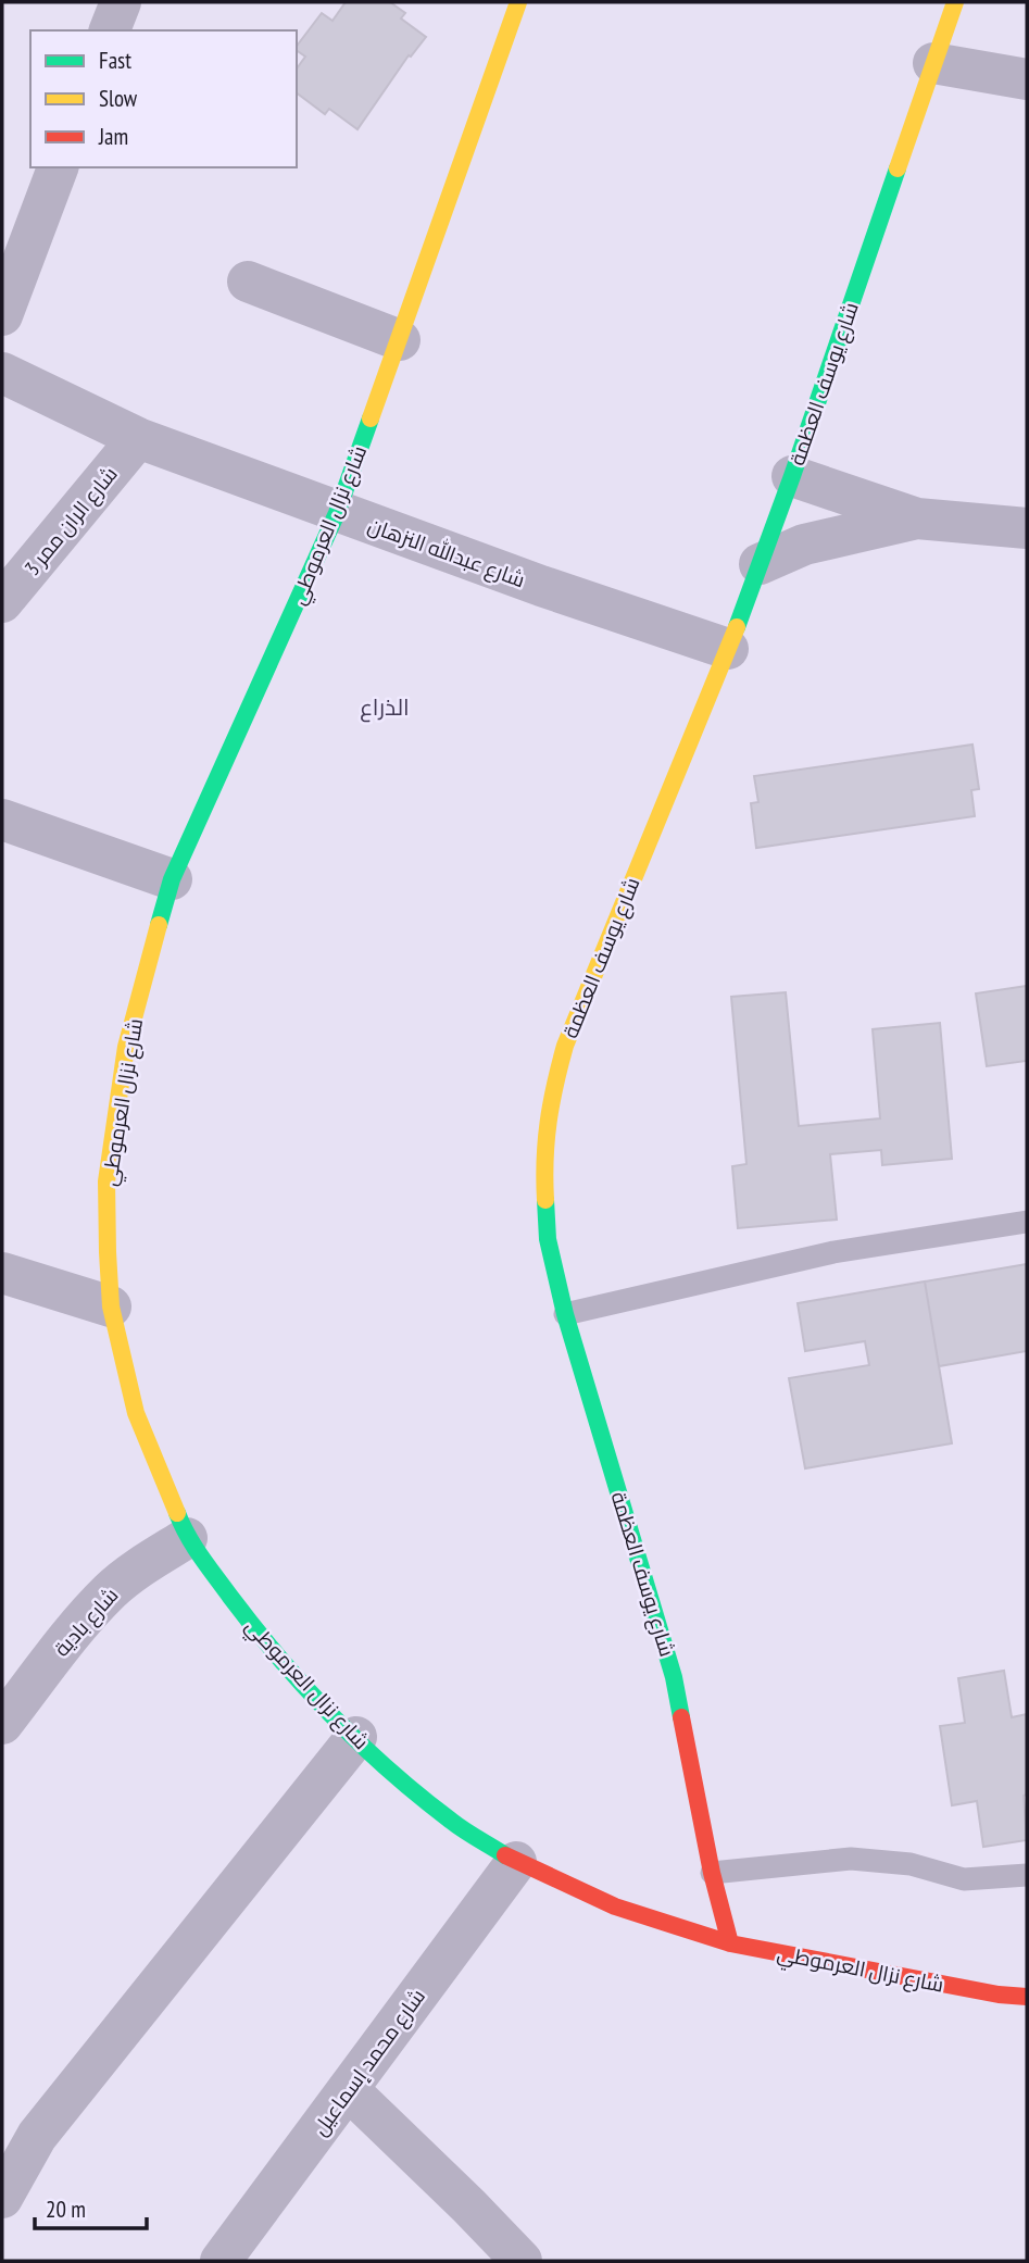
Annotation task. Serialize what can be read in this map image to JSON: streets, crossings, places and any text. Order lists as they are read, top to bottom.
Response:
{
  "streets": {
    "street": [
      "شارع يوسف العظمة",
      "شارع الران ممر 3",
      "شارع نزال العرموطي",
      "شارع عبدالله النزهان",
      "شارع بادية",
      "شارع محمد إسماعيل"
    ]
  },
  "crossings": [
    ["شارع يوسف العظمة", "شارع نزال العرموطي"],
    ["شارع يوسف العظمة", "شارع عبدالله النزهان"],
    ["شارع الران ممر 3", "شارع عبدالله النزهان"],
    ["شارع نزال العرموطي", "شارع عبدالله النزهان"],
    ["شارع نزال العرموطي", "شارع بادية"],
    ["شارع نزال العرموطي", "شارع محمد إسماعيل"]
  ],
  "districts": ["الذراع"],
  "legend": ["Fast", "Slow", "Jam"],
  "scale_bar": "20 m"
}
